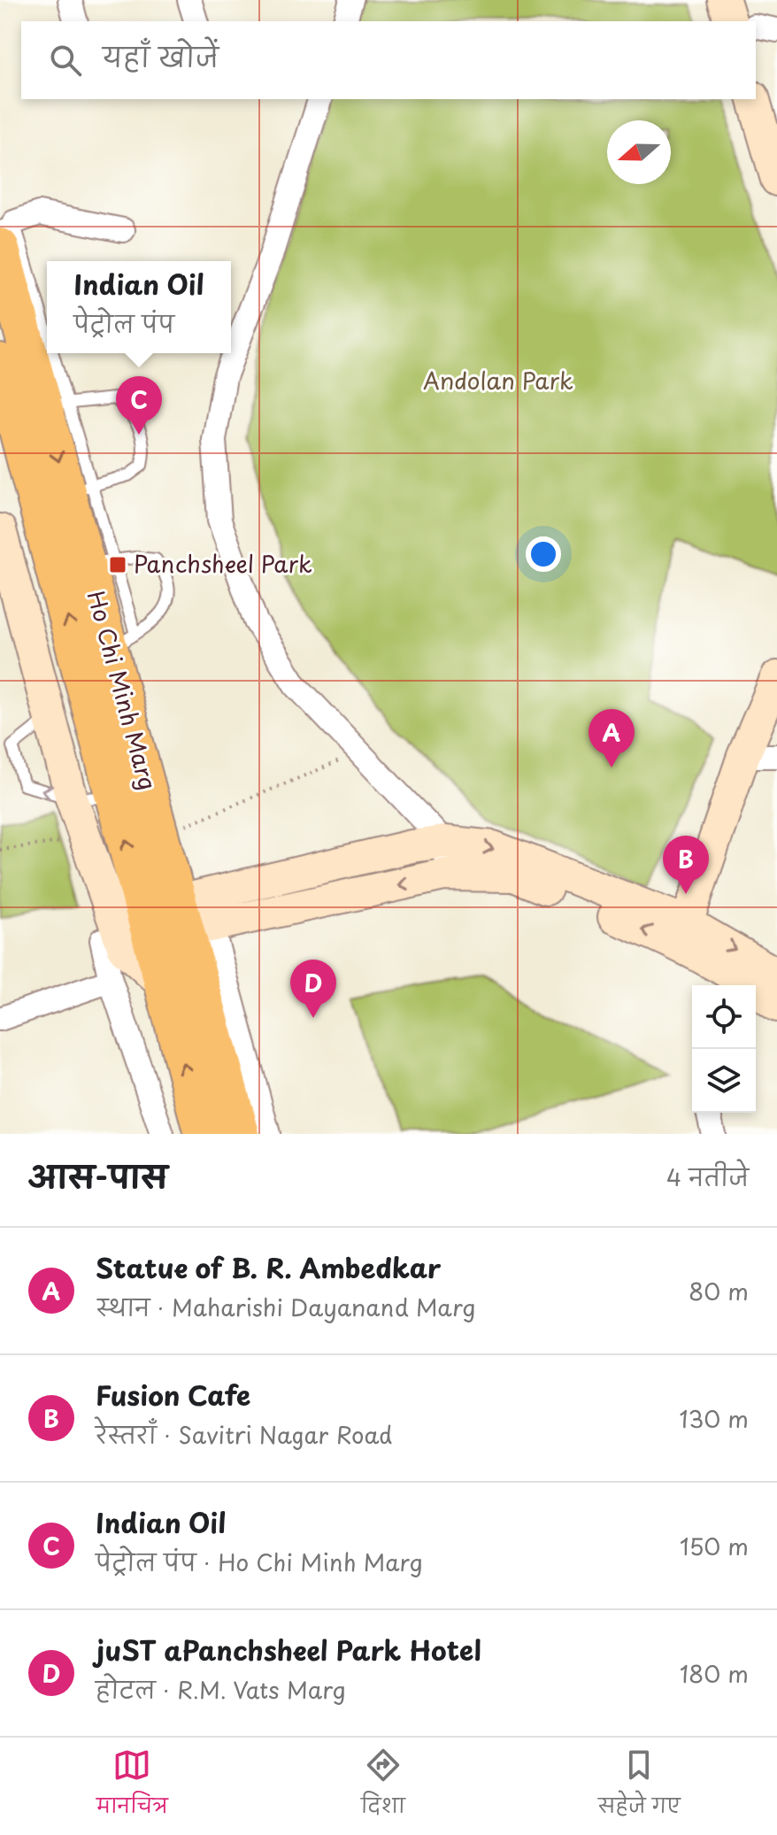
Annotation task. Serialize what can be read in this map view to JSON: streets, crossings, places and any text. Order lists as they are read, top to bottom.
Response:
{
  "streets": {
    "main road": ["Ho Chi Minh Marg"]
  },
  "parks": ["Andolan Park"],
  "places": {
    "transit": ["Panchsheel Park"]
  },
  "north": "left",
  "page": {
    "search": "यहाँ खोजें",
    "popup": ["Indian Oil", "पेट्रोल पंप"],
    "pins": [
      "C",
      "A",
      "B",
      "D"
    ],
    "heading": ["आस-पास", "4 नतीजे"],
    "list": [
      {
        "mark": "A",
        "name": "Statue of B. R. Ambedkar",
        "note": "स्थान · Maharishi Dayanand Marg",
        "value": "80 m"
      },
      {
        "mark": "B",
        "name": "Fusion Cafe",
        "note": "रेस्तराँ · Savitri Nagar Road",
        "value": "130 m"
      },
      {
        "mark": "C",
        "name": "Indian Oil",
        "note": "पेट्रोल पंप · Ho Chi Minh Marg",
        "value": "150 m"
      },
      {
        "mark": "D",
        "name": "juST aPanchsheel Park Hotel",
        "note": "होटल · R.M. Vats Marg",
        "value": "180 m"
      }
    ],
    "nav": ["मानचित्र", "दिशा", "सहेजे गए"]
  }
}
